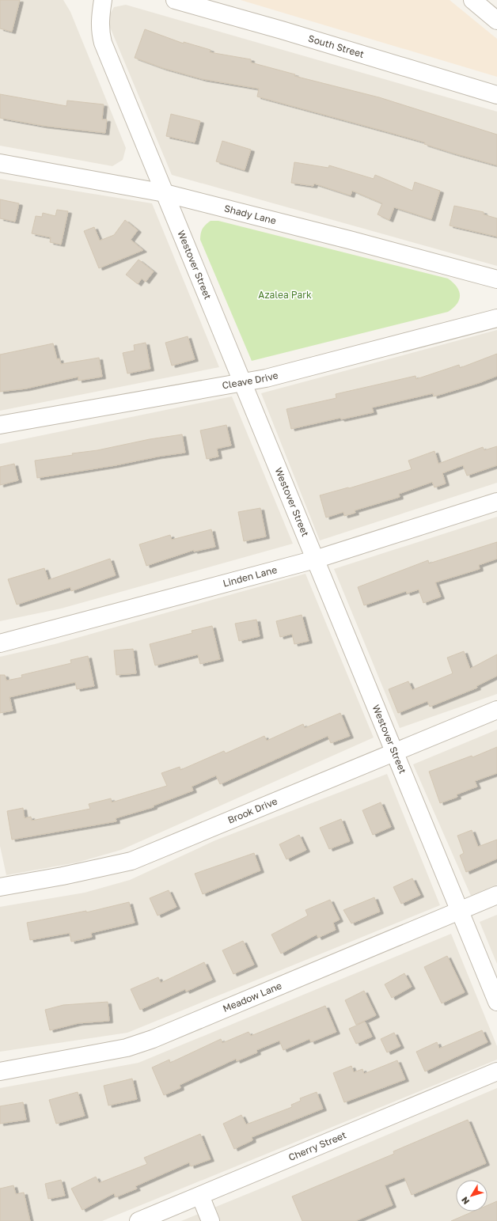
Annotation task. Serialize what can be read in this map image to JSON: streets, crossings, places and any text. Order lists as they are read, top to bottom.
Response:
{
  "streets": {
    "street": [
      "South Street",
      "Shady Lane",
      "Westover Street",
      "Cleave Drive",
      "Linden Lane",
      "Brook Drive",
      "Meadow Lane",
      "Cherry Street"
    ]
  },
  "crossings": [
    ["Shady Lane", "Westover Street"],
    ["Westover Street", "Cleave Drive"],
    ["Westover Street", "Linden Lane"],
    ["Westover Street", "Brook Drive"],
    ["Westover Street", "Meadow Lane"]
  ],
  "parks": ["Azalea Park"],
  "north": "bottom left"
}
